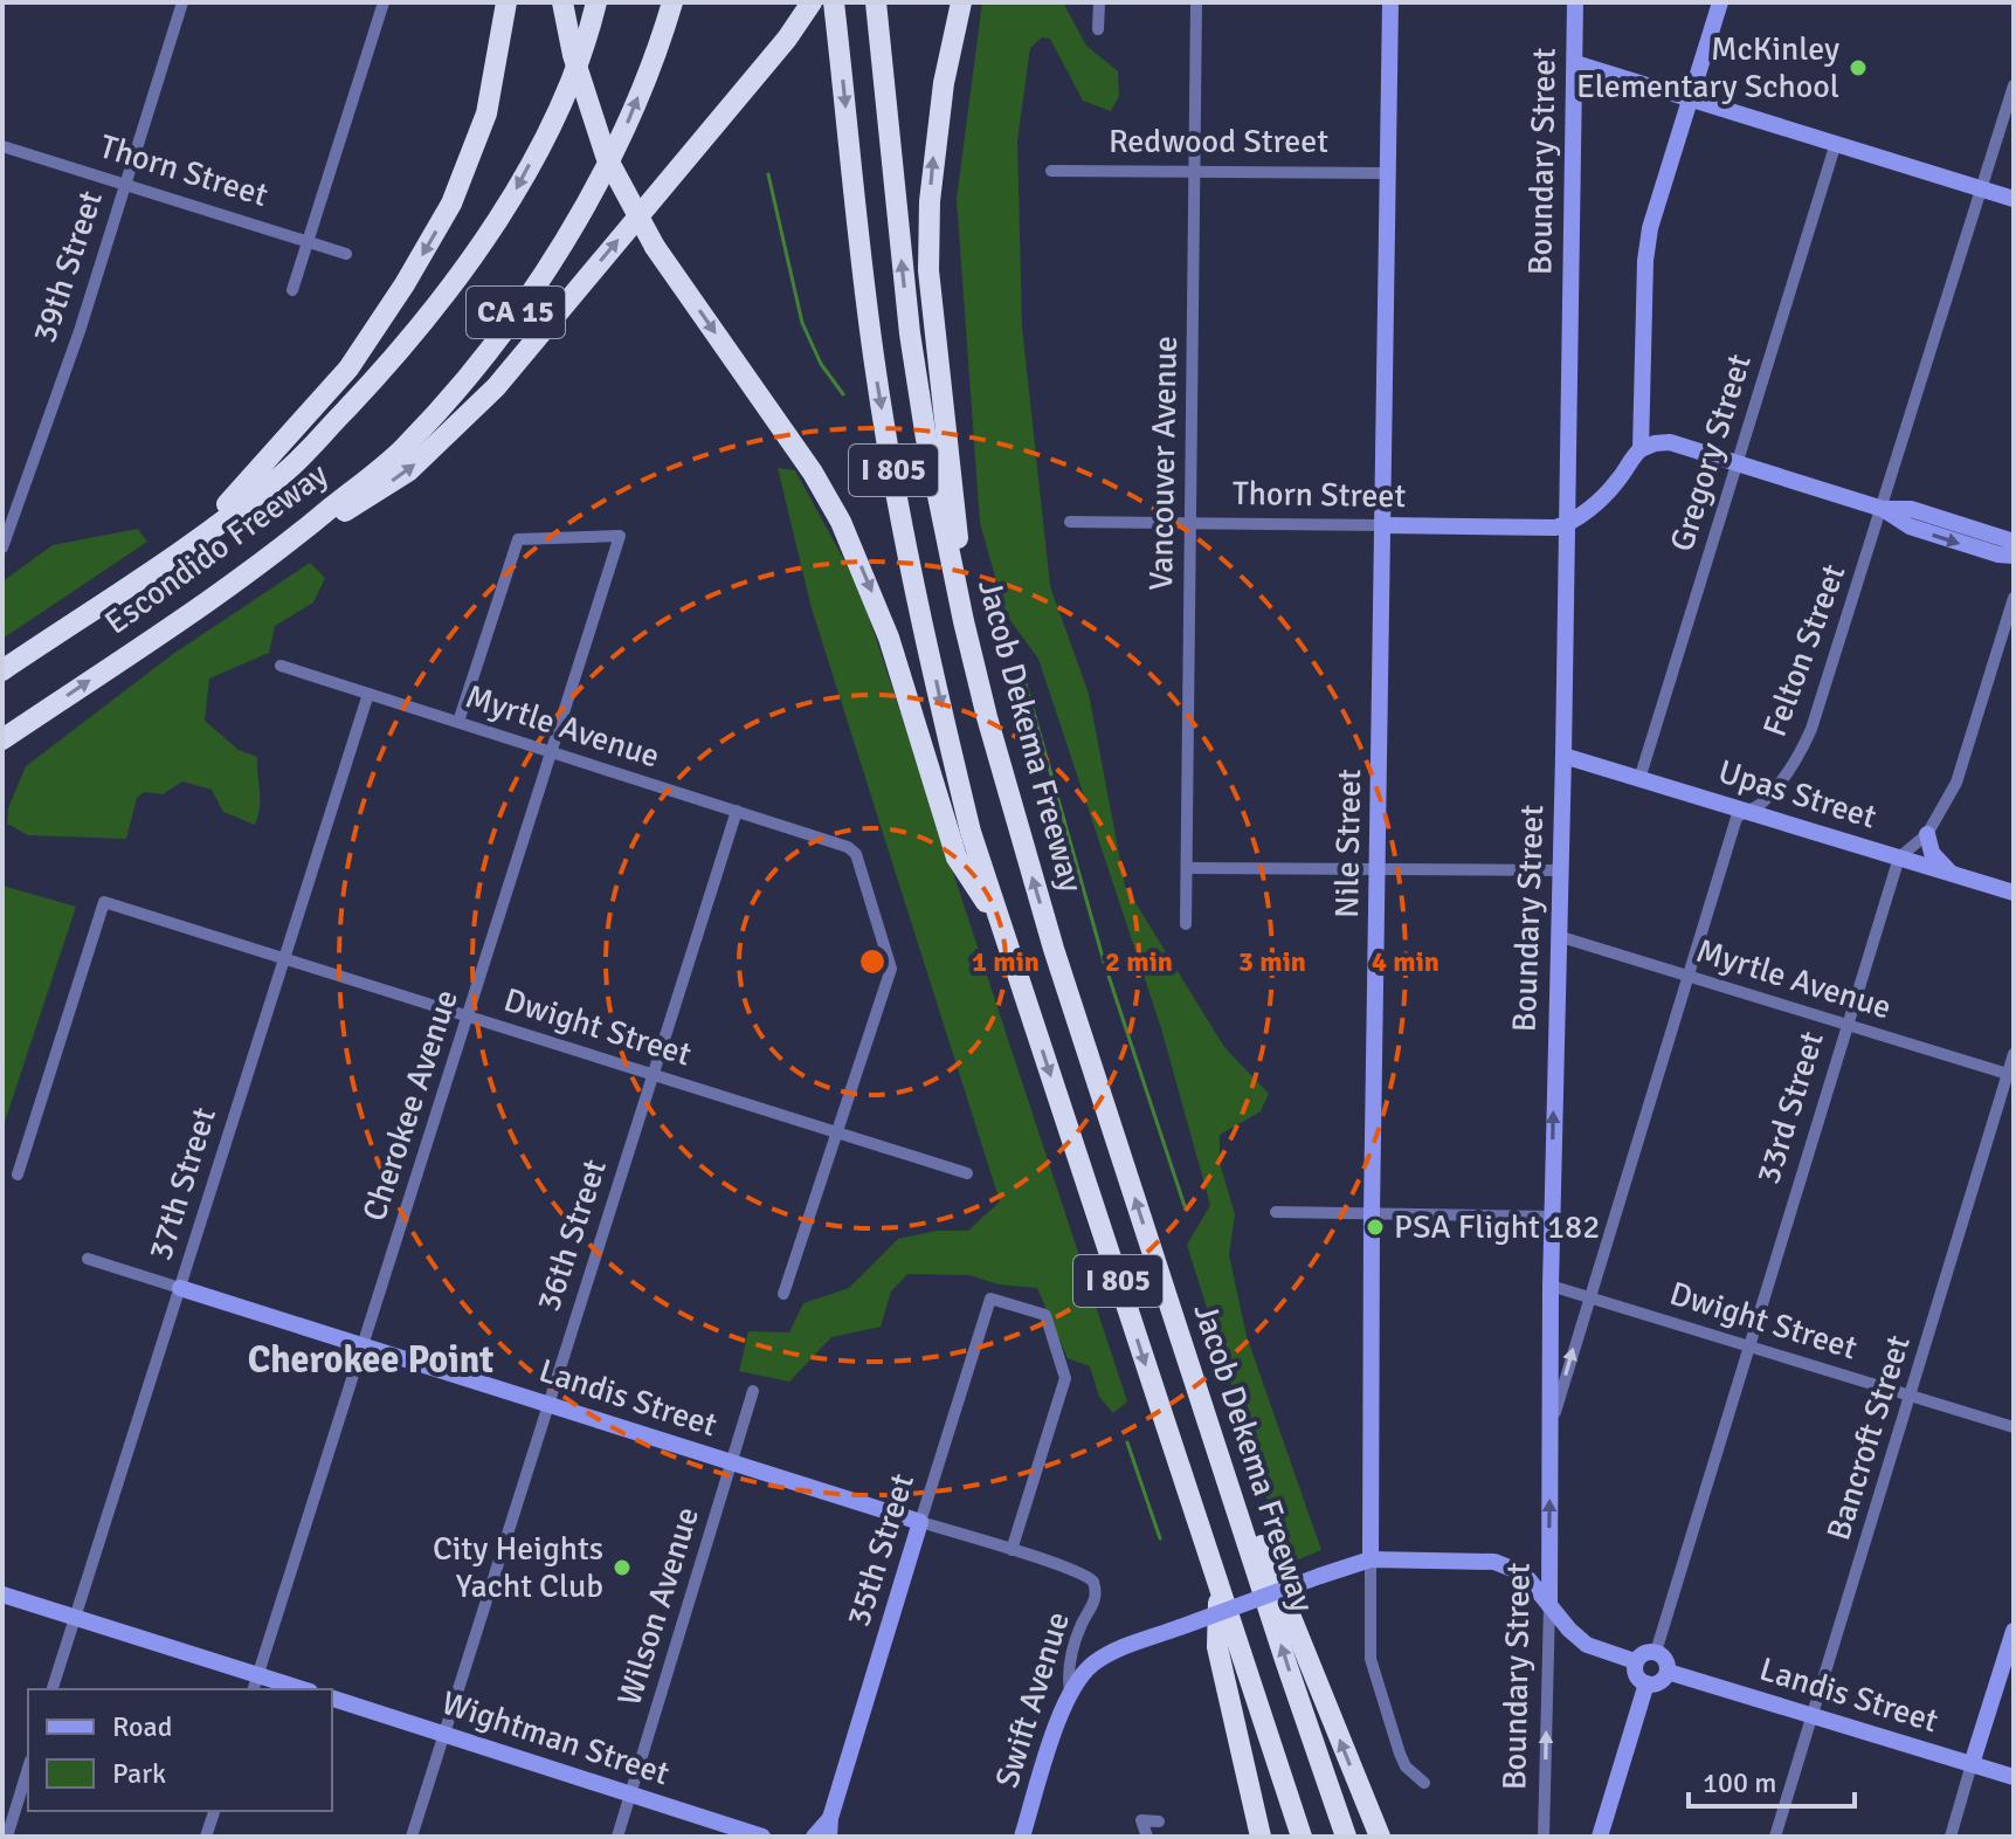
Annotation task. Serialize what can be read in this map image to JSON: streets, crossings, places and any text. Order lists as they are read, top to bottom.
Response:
{
  "streets": {
    "highway": [
      "CA 15",
      "I 805",
      "Escondido Freeway",
      "Jacob Dekema Freeway"
    ],
    "street": [
      "Redwood Street",
      "Boundary Street",
      "Thorn Street",
      "39th Street",
      "Gregory Street",
      "Vancouver Avenue",
      "Felton Street",
      "Myrtle Avenue",
      "Upas Street",
      "Nile Street",
      "Dwight Street",
      "Cherokee Avenue",
      "33rd Street",
      "37th Street",
      "36th Street",
      "Landis Street",
      "Bancroft Street",
      "35th Street",
      "Wilson Avenue",
      "Swift Avenue",
      "Wightman Street"
    ]
  },
  "crossings": [
    ["Redwood Street", "Vancouver Avenue"],
    ["Redwood Street", "Nile Street"],
    ["Boundary Street", "Thorn Street"],
    ["Boundary Street", "Felton Street"],
    ["Boundary Street", "Myrtle Avenue"],
    ["Boundary Street", "Upas Street"],
    ["Boundary Street", "Dwight Street"],
    ["Thorn Street", "39th Street"],
    ["Thorn Street", "Vancouver Avenue"],
    ["Thorn Street", "Nile Street"],
    ["Gregory Street", "Upas Street"],
    ["Felton Street", "Myrtle Avenue"],
    ["Felton Street", "Upas Street"],
    ["Felton Street", "Dwight Street"],
    ["Myrtle Avenue", "Dwight Street"],
    ["Myrtle Avenue", "Cherokee Avenue"],
    ["Myrtle Avenue", "33rd Street"],
    ["Myrtle Avenue", "37th Street"],
    ["Myrtle Avenue", "36th Street"],
    ["Myrtle Avenue", "Bancroft Street"],
    ["Upas Street", "33rd Street"],
    ["Dwight Street", "Cherokee Avenue"],
    ["Dwight Street", "33rd Street"],
    ["Dwight Street", "37th Street"],
    ["Dwight Street", "36th Street"],
    ["Dwight Street", "Bancroft Street"],
    ["Cherokee Avenue", "Landis Street"],
    ["33rd Street", "Landis Street"],
    ["37th Street", "Landis Street"],
    ["36th Street", "Landis Street"],
    ["36th Street", "Wightman Street"],
    ["Landis Street", "Bancroft Street"],
    ["Landis Street", "35th Street"],
    ["Landis Street", "Wilson Avenue"],
    ["Landis Street", "Swift Avenue"],
    ["Wilson Avenue", "Wightman Street"]
  ],
  "one_way": ["Boundary Street"],
  "districts": ["Cherokee Point"],
  "places": ["McKinley Elementary School", "PSA Flight 182", "City Heights Yacht Club"],
  "legend": ["Road", "Park"],
  "scale_bar": "100 m",
  "rings": [
    "1 min",
    "2 min",
    "3 min",
    "4 min"
  ]
}
